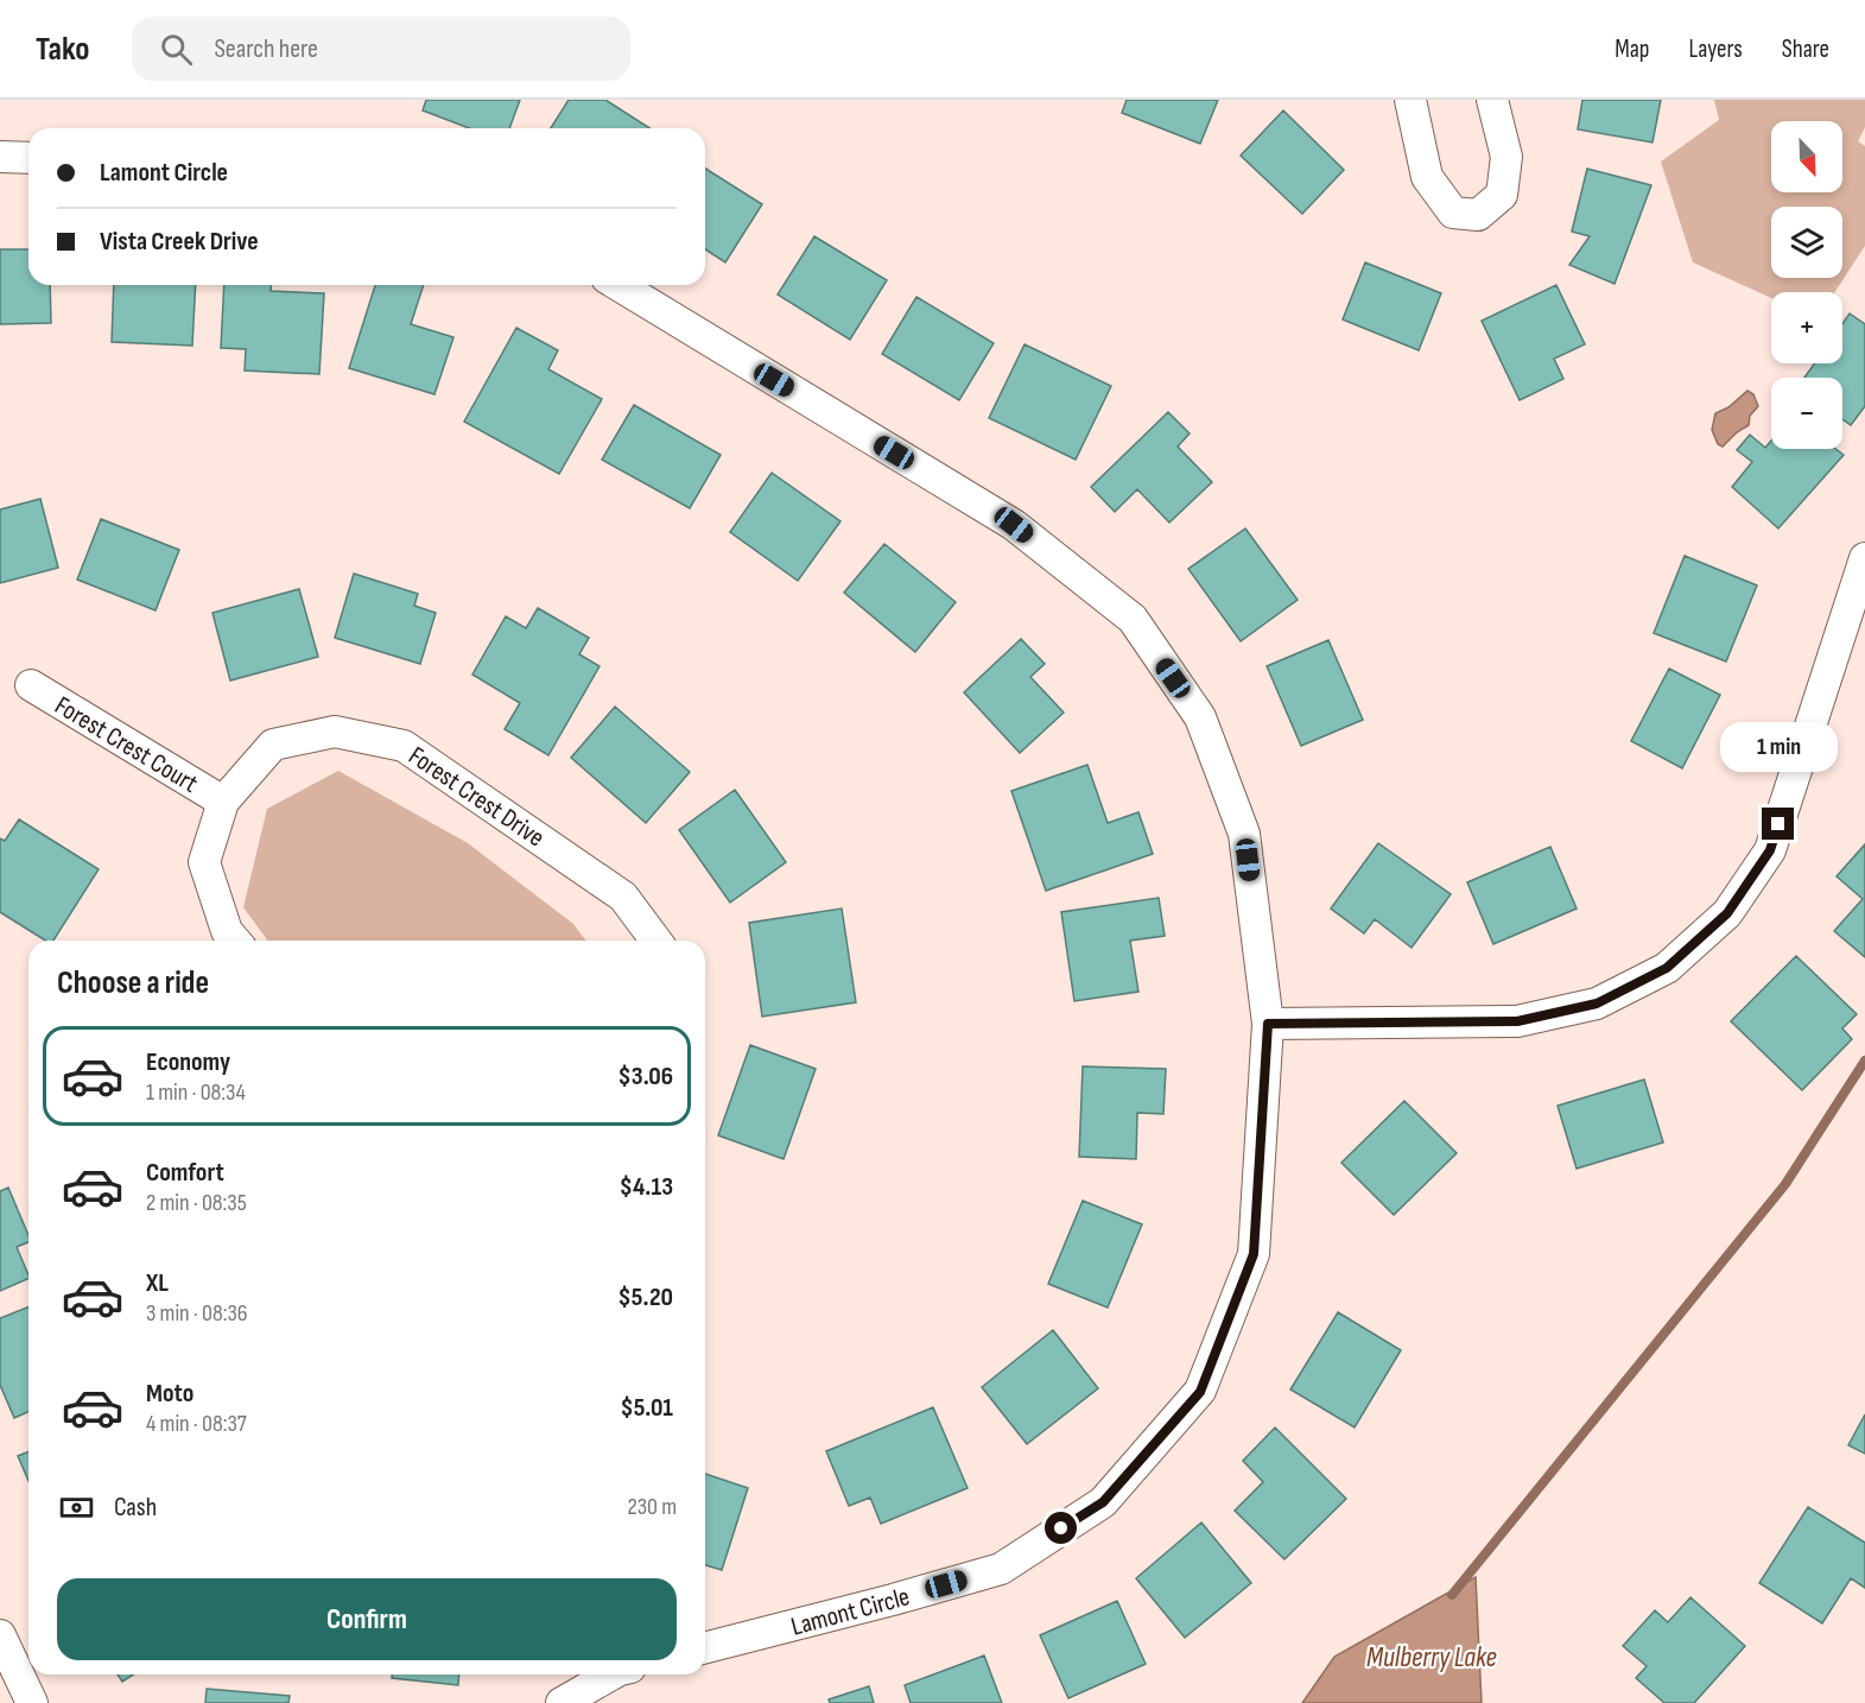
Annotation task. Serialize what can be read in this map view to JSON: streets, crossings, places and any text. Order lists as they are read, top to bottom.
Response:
{
  "streets": {
    "street": ["Forest Crest Court", "Forest Crest Drive", "Lamont Circle"]
  },
  "crossings": [
    ["Forest Crest Court", "Forest Crest Drive"]
  ],
  "water": ["Mulberry Lake"],
  "north": "bottom right",
  "page": {
    "header": "Tako",
    "search": "Search here",
    "nav": ["Map", "Layers", "Share"],
    "map_buttons": ["+", "−"],
    "banner": ["Lamont Circle", "Vista Creek Drive"],
    "bubble": "1 min",
    "heading": "Choose a ride",
    "list": [
      {
        "name": "Economy",
        "note": "1 min · 08:34",
        "value": "$3.06"
      },
      {
        "name": "Comfort",
        "note": "2 min · 08:35",
        "value": "$4.13"
      },
      {
        "name": "XL",
        "note": "3 min · 08:36",
        "value": "$5.20"
      },
      {
        "name": "Moto",
        "note": "4 min · 08:37",
        "value": "$5.01"
      }
    ],
    "pay": ["Cash", "230 m"],
    "buttons": "Confirm"
  }
}
